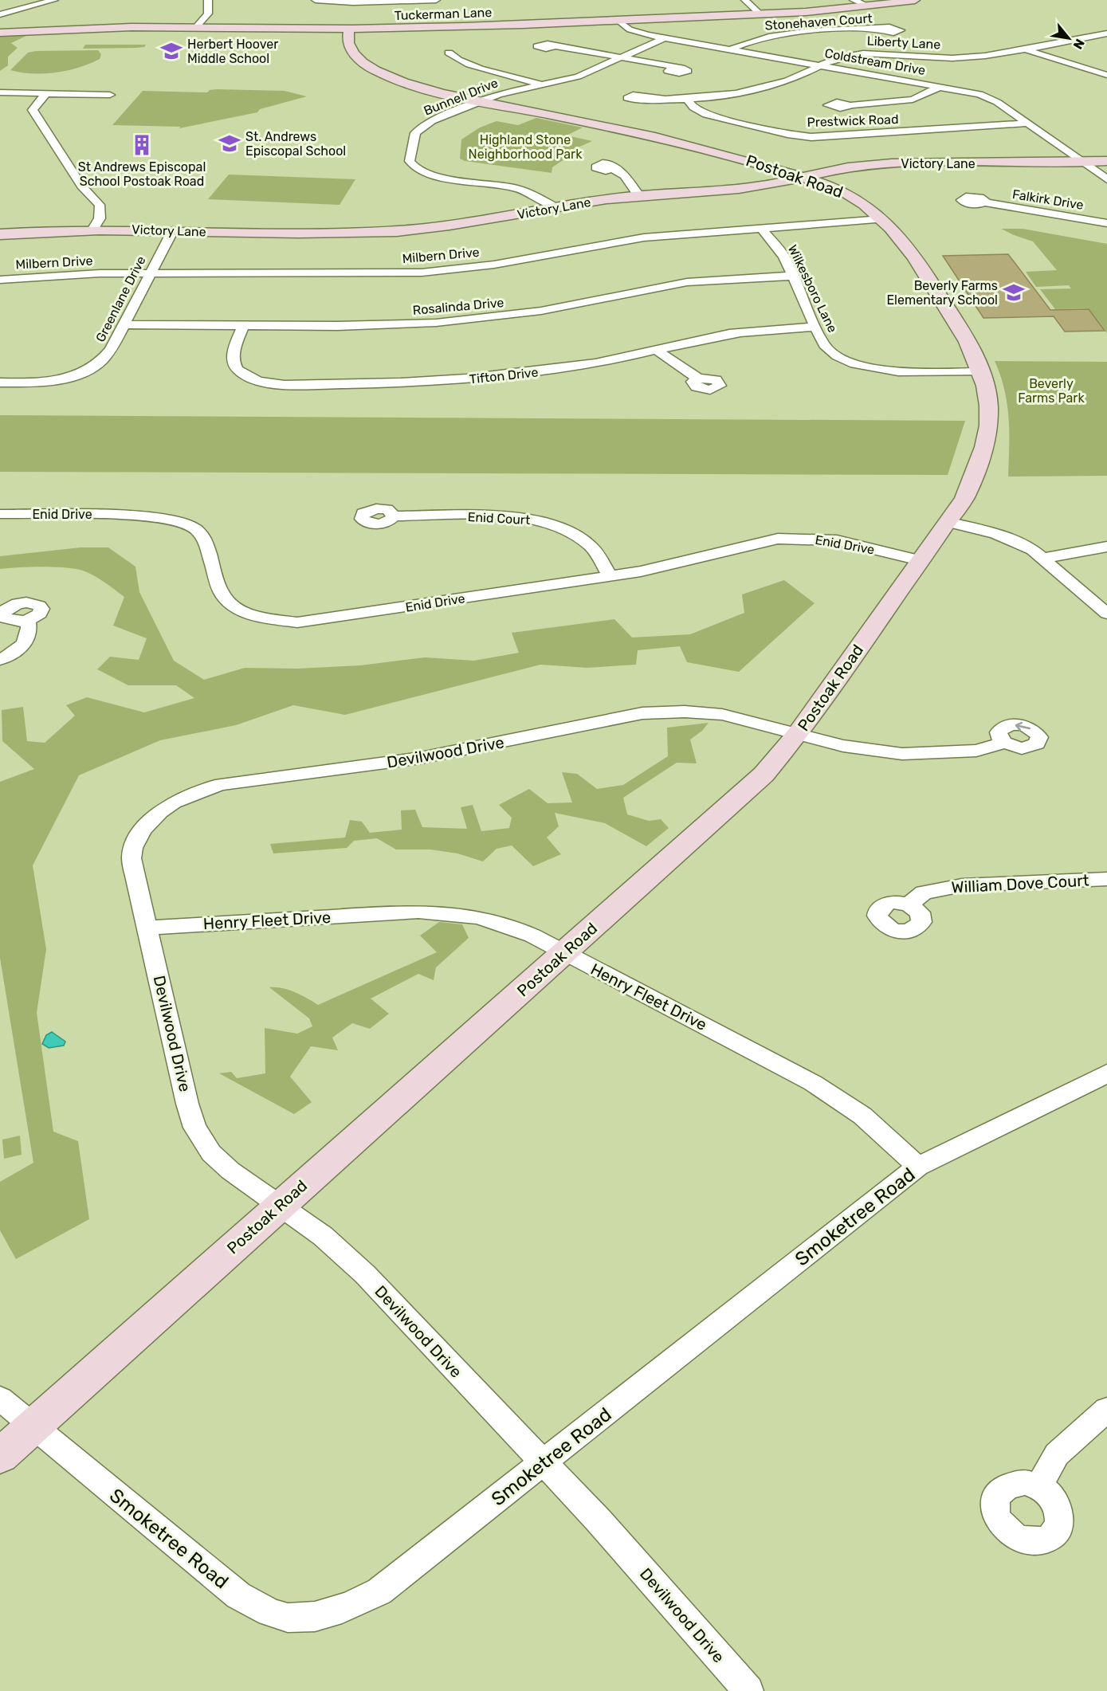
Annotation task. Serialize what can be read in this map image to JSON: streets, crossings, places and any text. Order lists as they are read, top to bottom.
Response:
{
  "streets": {
    "street": [
      "Tuckerman Lane",
      "Stonehaven Court",
      "Liberty Lane",
      "Coldstream Drive",
      "Bunnell Drive",
      "Prestwick Road",
      "Victory Lane",
      "Postoak Road",
      "Falkirk Drive",
      "Milbern Drive",
      "Wilkesboro Lane",
      "Greenlane Drive",
      "Rosalinda Drive",
      "Tifton Drive",
      "Enid Drive",
      "Enid Court",
      "Devilwood Drive",
      "William Dove Court",
      "Henry Fleet Drive",
      "Smoketree Road"
    ]
  },
  "crossings": [
    ["Tuckerman Lane", "Coldstream Drive"],
    ["Tuckerman Lane", "Postoak Road"],
    ["Stonehaven Court", "Coldstream Drive"],
    ["Liberty Lane", "Coldstream Drive"],
    ["Liberty Lane", "Prestwick Road"],
    ["Coldstream Drive", "Bunnell Drive"],
    ["Coldstream Drive", "Prestwick Road"],
    ["Coldstream Drive", "Victory Lane"],
    ["Bunnell Drive", "Victory Lane"],
    ["Bunnell Drive", "Postoak Road"],
    ["Victory Lane", "Postoak Road"],
    ["Victory Lane", "Greenlane Drive"],
    ["Postoak Road", "Milbern Drive"],
    ["Postoak Road", "Wilkesboro Lane"],
    ["Postoak Road", "Enid Drive"],
    ["Postoak Road", "Devilwood Drive"],
    ["Postoak Road", "Henry Fleet Drive"],
    ["Postoak Road", "Smoketree Road"],
    ["Milbern Drive", "Wilkesboro Lane"],
    ["Milbern Drive", "Greenlane Drive"],
    ["Wilkesboro Lane", "Rosalinda Drive"],
    ["Wilkesboro Lane", "Tifton Drive"],
    ["Greenlane Drive", "Rosalinda Drive"],
    ["Rosalinda Drive", "Tifton Drive"],
    ["Enid Drive", "Enid Court"],
    ["Devilwood Drive", "Henry Fleet Drive"],
    ["Devilwood Drive", "Smoketree Road"],
    ["Henry Fleet Drive", "Smoketree Road"]
  ],
  "parks": ["Highland Stone Neighborhood Park", "Beverly Farms Park"],
  "places": {
    "school or university": ["Herbert Hoover Middle School", "St. Andrews Episcopal School", "Beverly Farms Elementary School"],
    "building": ["St Andrews Episcopal School Postoak Road"]
  },
  "north": "bottom right"
}
